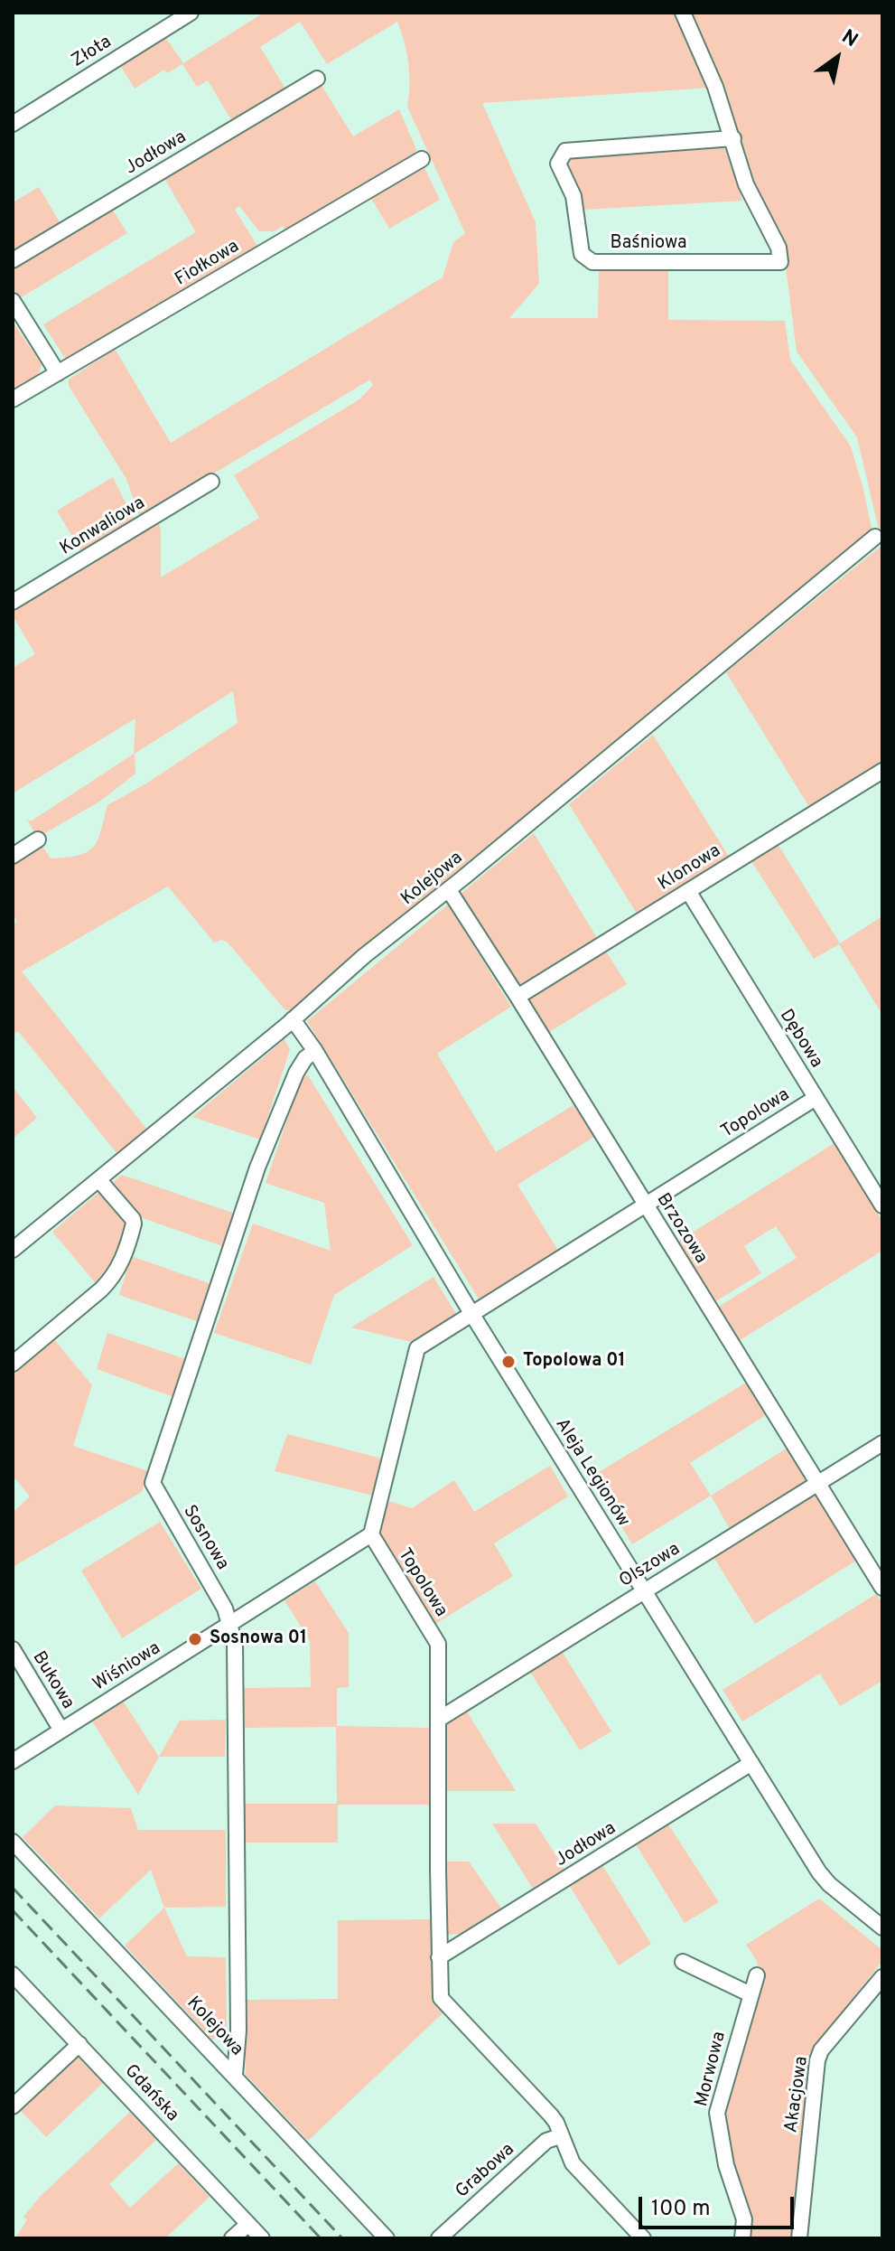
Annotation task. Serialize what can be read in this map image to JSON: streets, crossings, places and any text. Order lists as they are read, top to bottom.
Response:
{
  "streets": {
    "street": [
      "Złota",
      "Jodłowa",
      "Baśniowa",
      "Fiołkowa",
      "Konwaliowa",
      "Klonowa",
      "Kolejowa",
      "Dębowa",
      "Topolowa",
      "Brzozowa",
      "Aleja Legionów",
      "Sosnowa",
      "Olszowa",
      "Wiśniowa",
      "Bukowa",
      "Morwowa",
      "Gdańska",
      "Akacjowa",
      "Grabowa"
    ]
  },
  "crossings": [
    ["Jodłowa", "Topolowa"],
    ["Jodłowa", "Aleja Legionów"],
    ["Klonowa", "Dębowa"],
    ["Klonowa", "Brzozowa"],
    ["Kolejowa", "Brzozowa"],
    ["Kolejowa", "Aleja Legionów"],
    ["Kolejowa", "Sosnowa"],
    ["Dębowa", "Topolowa"],
    ["Topolowa", "Brzozowa"],
    ["Topolowa", "Aleja Legionów"],
    ["Topolowa", "Olszowa"],
    ["Topolowa", "Wiśniowa"],
    ["Topolowa", "Grabowa"],
    ["Brzozowa", "Olszowa"],
    ["Aleja Legionów", "Sosnowa"],
    ["Aleja Legionów", "Olszowa"],
    ["Sosnowa", "Wiśniowa"],
    ["Wiśniowa", "Bukowa"]
  ],
  "places": ["Topolowa 01", "Sosnowa 01"],
  "scale_bar": "100 m",
  "north": "top right"
}
